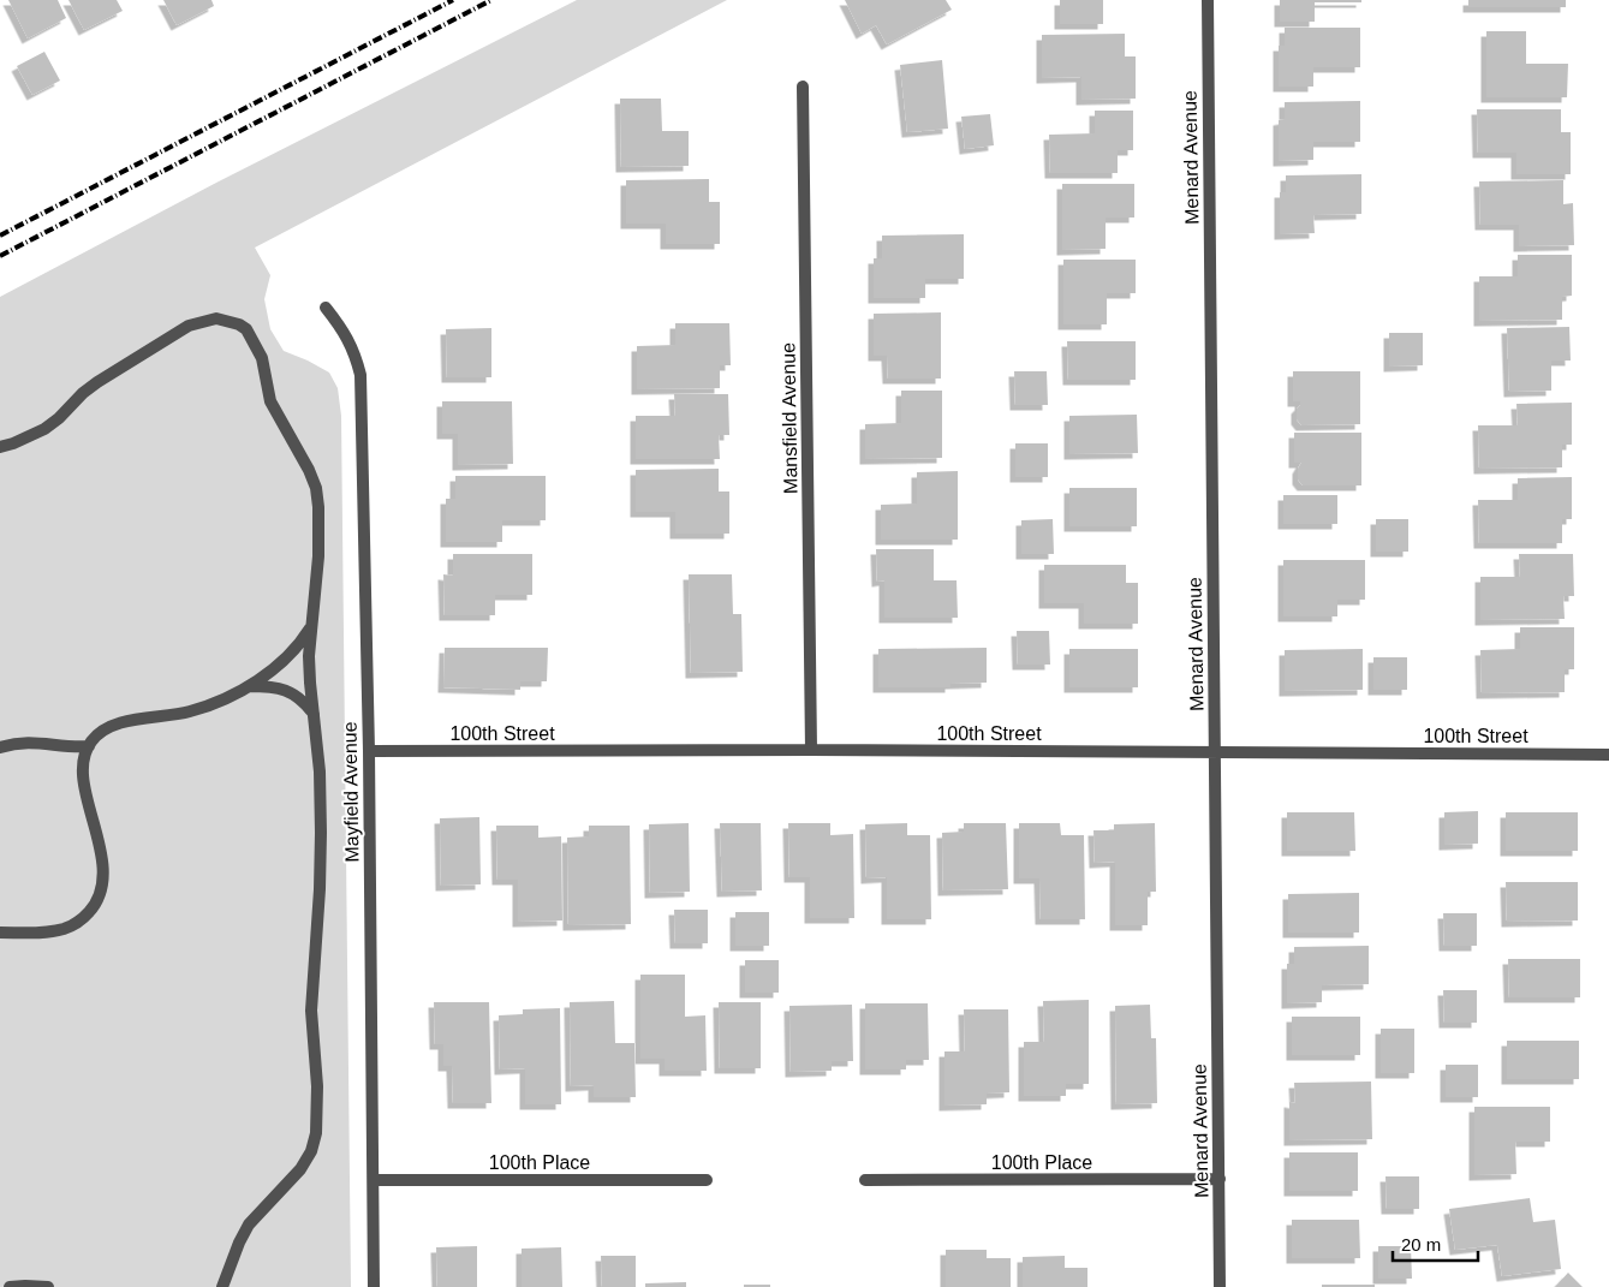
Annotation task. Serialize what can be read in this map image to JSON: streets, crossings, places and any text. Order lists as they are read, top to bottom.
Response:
{
  "streets": {
    "street": [
      "Menard Avenue",
      "Mansfield Avenue",
      "100th Street",
      "Mayfield Avenue",
      "100th Place"
    ]
  },
  "crossings": [
    ["Menard Avenue", "100th Street"],
    ["Menard Avenue", "100th Place"],
    ["Mansfield Avenue", "100th Street"],
    ["100th Street", "Mayfield Avenue"],
    ["Mayfield Avenue", "100th Place"]
  ],
  "scale_bar": "20 m"
}
